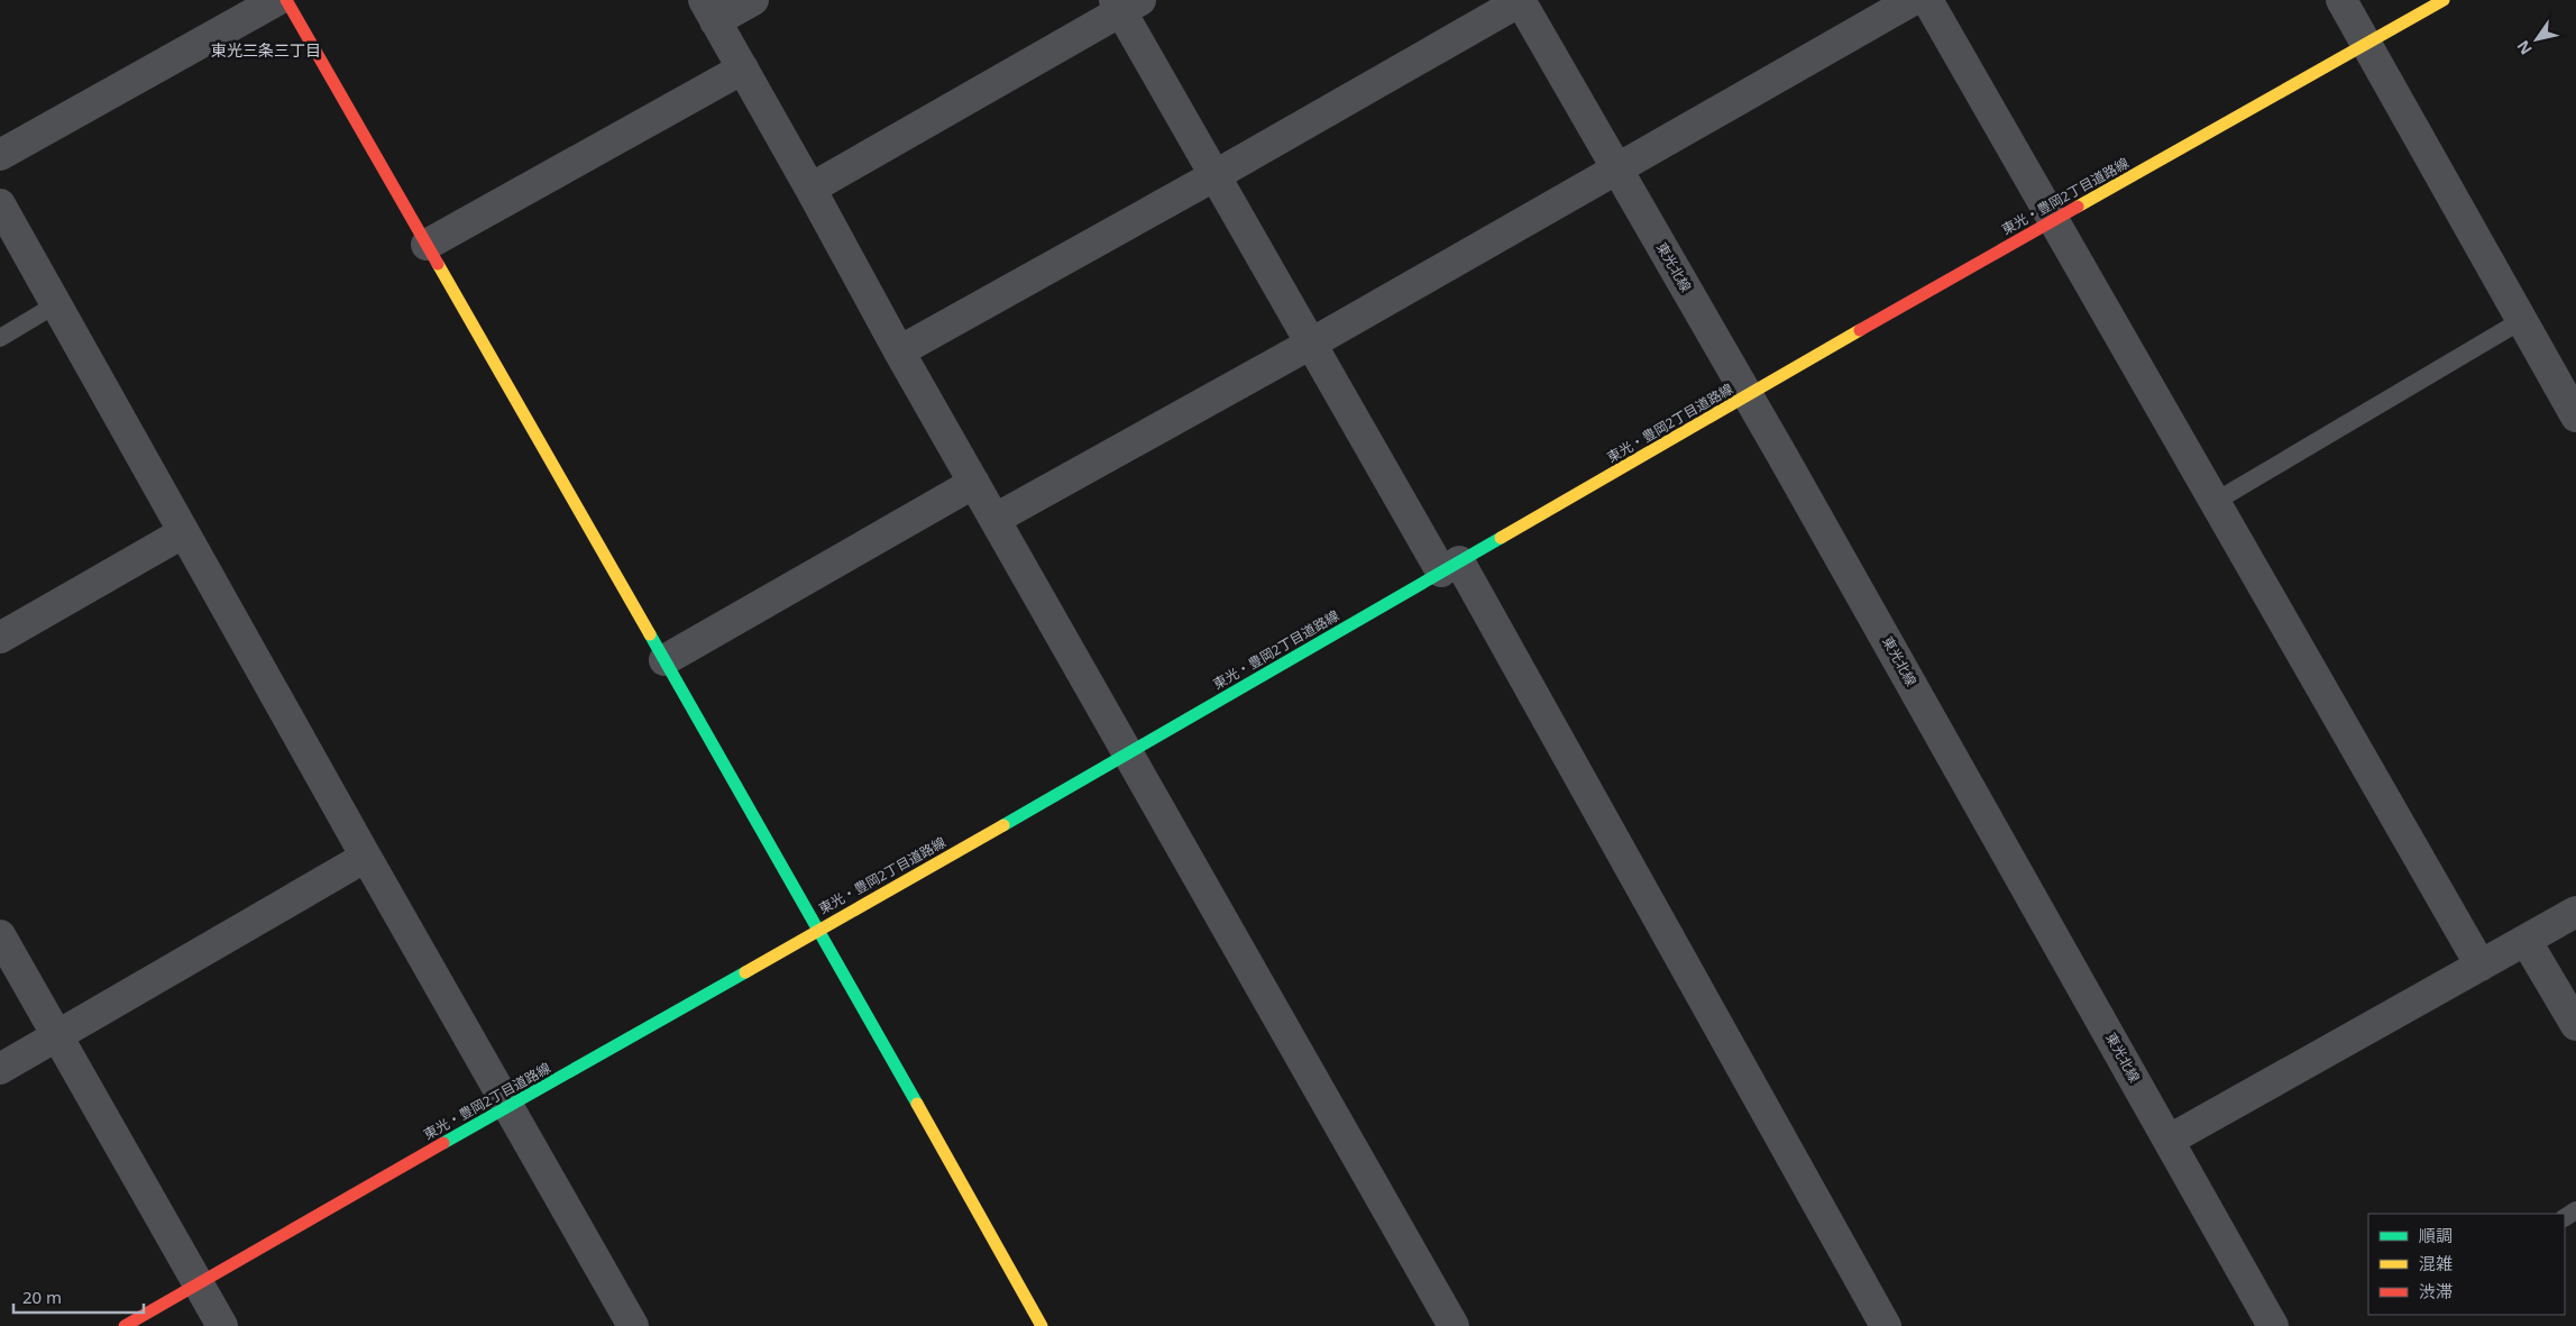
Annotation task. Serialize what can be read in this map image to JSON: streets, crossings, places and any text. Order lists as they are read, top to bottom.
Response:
{
  "streets": {
    "street": ["東光・豊岡2丁目道路線", "東光北線"]
  },
  "crossings": [
    ["東光・豊岡2丁目道路線", "東光北線"]
  ],
  "districts": ["東光三条三丁目"],
  "legend": ["順調", "混雑", "渋滞"],
  "scale_bar": "20 m",
  "north": "bottom left"
}
